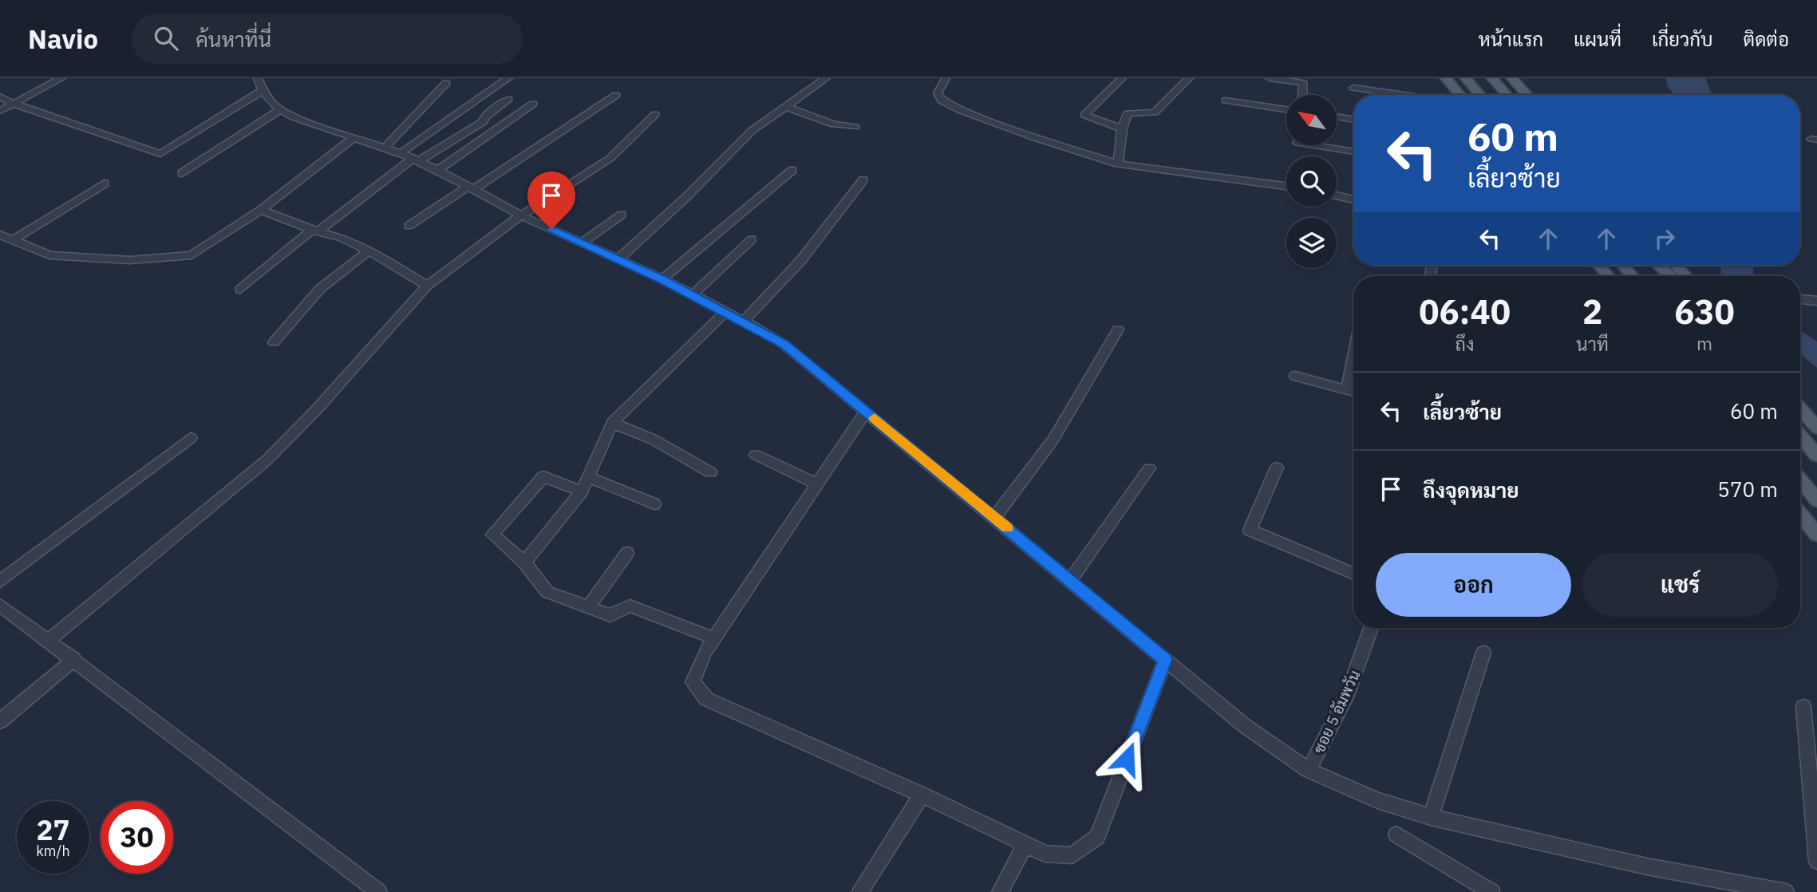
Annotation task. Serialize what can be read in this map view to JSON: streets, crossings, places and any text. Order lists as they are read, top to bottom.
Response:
{
  "streets": {
    "street": ["ซอย 5 อัมพวัน"]
  },
  "north": "top left",
  "page": {
    "header": "Navio",
    "search": "ค้นหาที่นี่",
    "nav": [
      "หน้าแรก",
      "แผนที่",
      "เกี่ยวกับ",
      "ติดต่อ"
    ],
    "turn": ["60 m", "เลี้ยวซ้าย"],
    "eta": [
      "06:40",
      "ถึง",
      "2",
      "นาที",
      "630",
      "m"
    ],
    "list": [
      {
        "name": "เลี้ยวซ้าย",
        "value": "60 m"
      },
      {
        "name": "ถึงจุดหมาย",
        "value": "570 m"
      }
    ],
    "buttons": ["ออก", "แชร์"],
    "speed": "27 km/h",
    "limit": "30"
  }
}
